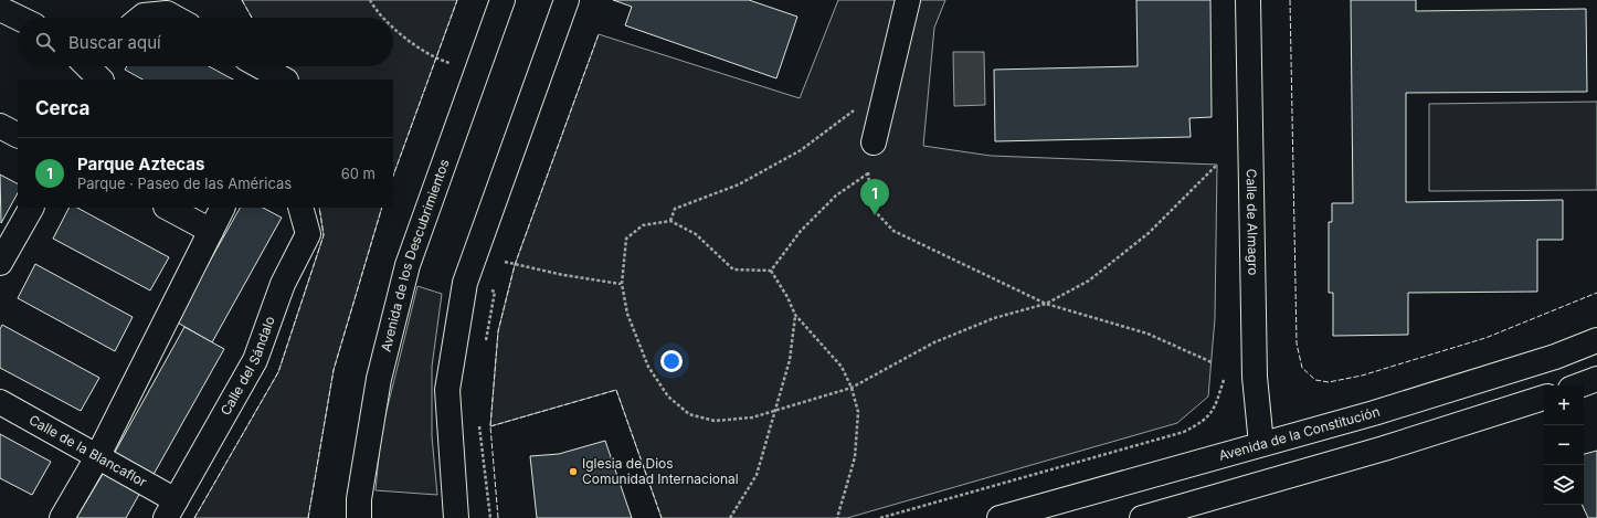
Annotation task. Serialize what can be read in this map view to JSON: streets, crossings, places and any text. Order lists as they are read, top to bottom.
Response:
{
  "streets": {
    "street": [
      "Calle de Almagro",
      "Avenida de los Descubrimientos",
      "Calle del Sándalo",
      "Avenida de la Constitución",
      "Calle de la Blancaflor"
    ]
  },
  "crossings": [
    ["Calle de Almagro", "Avenida de la Constitución"],
    ["Calle del Sándalo", "Calle de la Blancaflor"]
  ],
  "places": ["Iglesia de Dios Comunidad Internacional"],
  "page": {
    "search": "Buscar aquí",
    "heading": "Cerca",
    "list": [
      {
        "mark": "1",
        "name": "Parque Aztecas",
        "note": "Parque · Paseo de las Américas",
        "value": "60 m"
      }
    ],
    "pins": "1",
    "map_buttons": ["+", "−"]
  }
}
